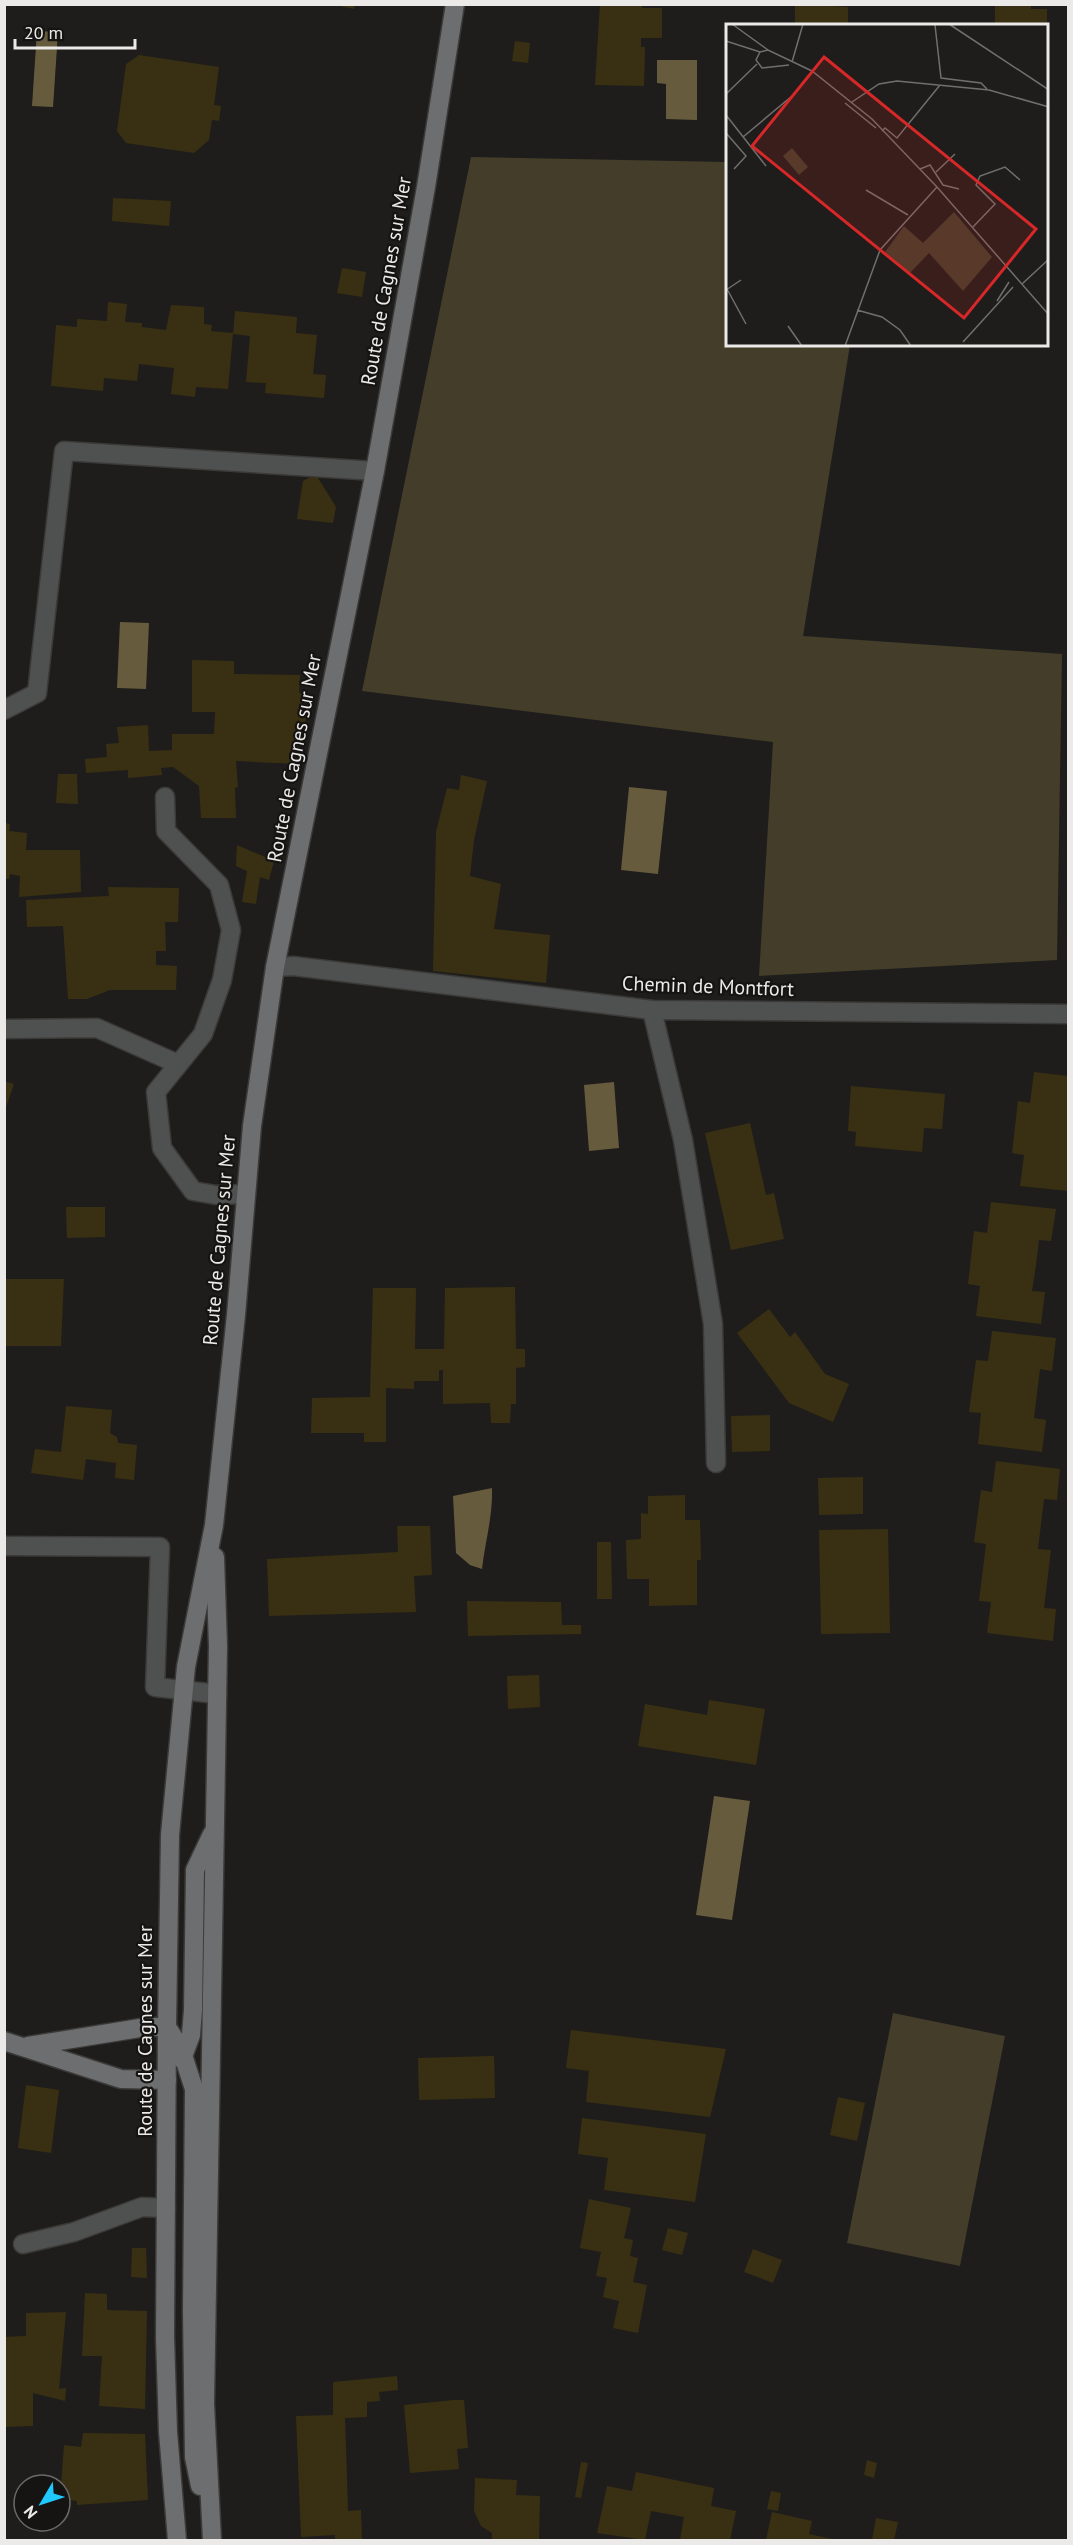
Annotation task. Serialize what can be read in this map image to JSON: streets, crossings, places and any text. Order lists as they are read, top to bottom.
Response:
{
  "streets": {
    "main road": ["Route de Cagnes sur Mer"],
    "street": ["Chemin de Montfort"]
  },
  "crossings": [
    ["Route de Cagnes sur Mer", "Chemin de Montfort"]
  ],
  "scale_bar": "20 m",
  "north": "bottom left"
}
